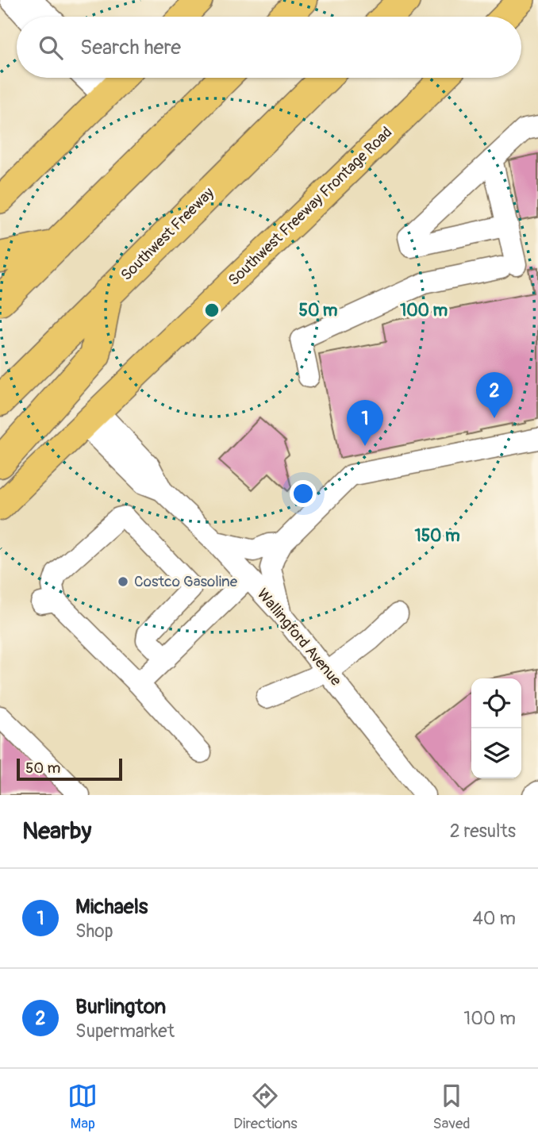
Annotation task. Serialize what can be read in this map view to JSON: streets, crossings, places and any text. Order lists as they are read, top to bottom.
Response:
{
  "streets": {
    "highway": ["Southwest Freeway"],
    "main road": ["Southwest Freeway Frontage Road"],
    "street": ["Wallingford Avenue"]
  },
  "crossings": [
    ["Southwest Freeway Frontage Road", "Wallingford Avenue"]
  ],
  "places": ["Costco Gasoline"],
  "scale_bar": "50 m",
  "page": {
    "search": "Search here",
    "pins": ["2", "1"],
    "scale": "50 m",
    "heading": ["Nearby", "2 results"],
    "list": [
      {
        "mark": "1",
        "name": "Michaels",
        "note": "Shop",
        "value": "40 m"
      },
      {
        "mark": "2",
        "name": "Burlington",
        "note": "Supermarket",
        "value": "100 m"
      }
    ],
    "nav": ["Map", "Directions", "Saved"]
  },
  "rings": ["50 m", "100 m", "150 m"]
}
